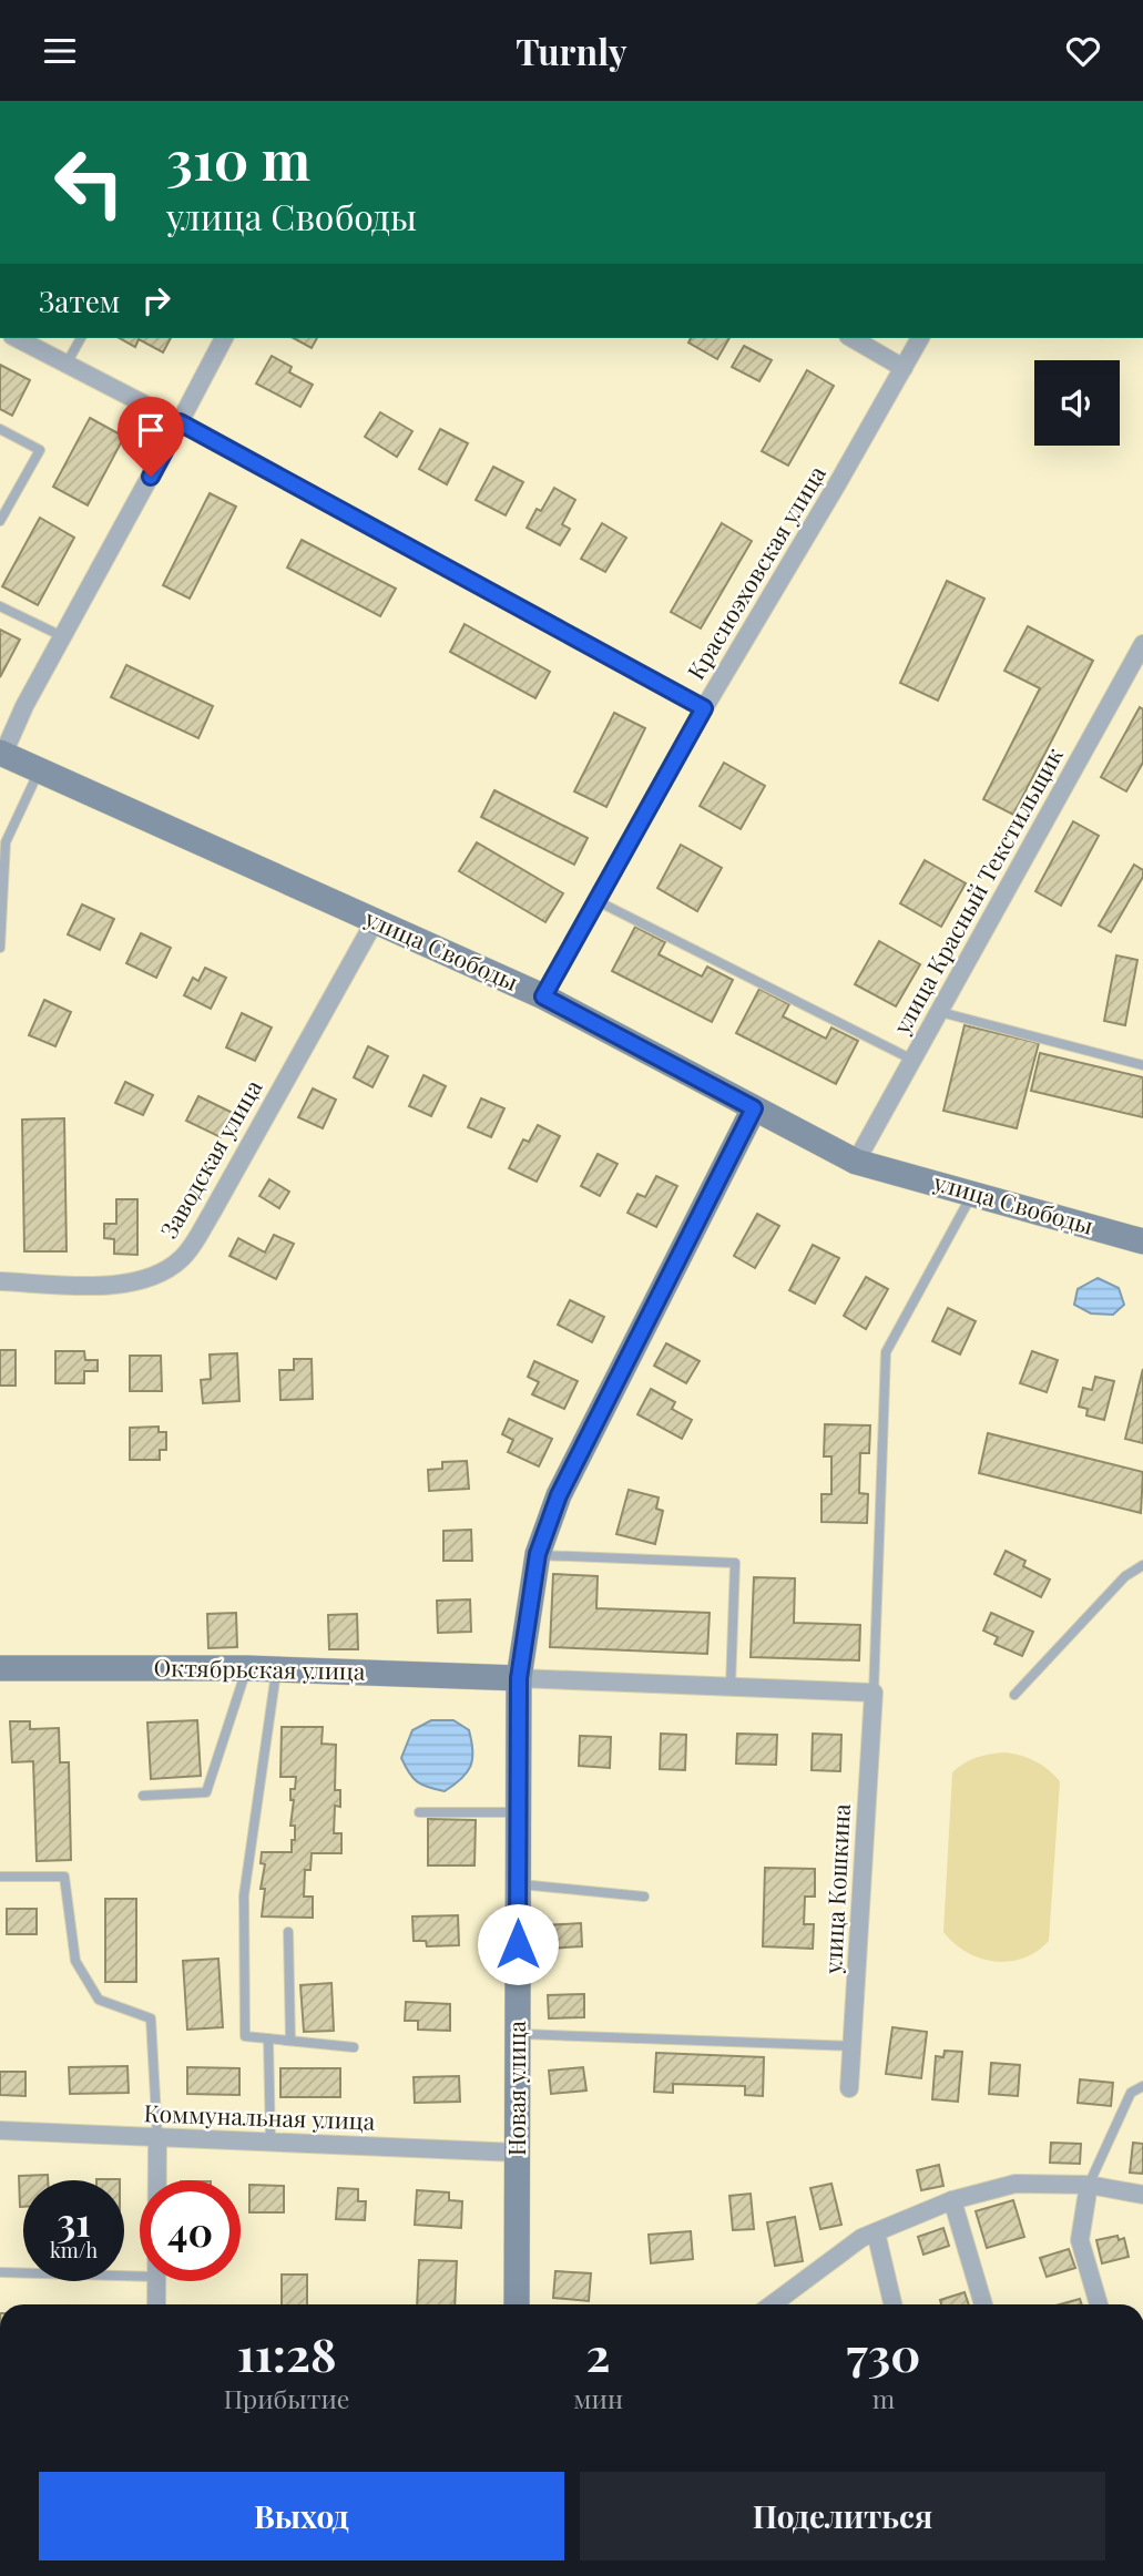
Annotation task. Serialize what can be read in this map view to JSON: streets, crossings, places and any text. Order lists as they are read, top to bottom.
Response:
{
  "streets": {
    "street": [
      "Красноэховская улица",
      "улица Красный Текстильщик",
      "улица Свободы",
      "Заводская улица",
      "Октябрьская улица",
      "улица Кошкина",
      "Новая улица",
      "Коммунальная улица"
    ]
  },
  "crossings": [
    ["Красноэховская улица", "улица Свободы"],
    ["улица Красный Текстильщик", "улица Свободы"],
    ["улица Свободы", "Заводская улица"],
    ["улица Свободы", "Новая улица"],
    ["Октябрьская улица", "Новая улица"],
    ["Новая улица", "Коммунальная улица"]
  ],
  "page": {
    "header": "Turnly",
    "turn": ["310 m", "улица Свободы"],
    "then": "Затем",
    "speed": "31 km/h",
    "limit": "40",
    "eta": [
      "11:28",
      "Прибытие",
      "2",
      "мин",
      "730",
      "m"
    ],
    "buttons": ["Выход", "Поделиться"]
  }
}
